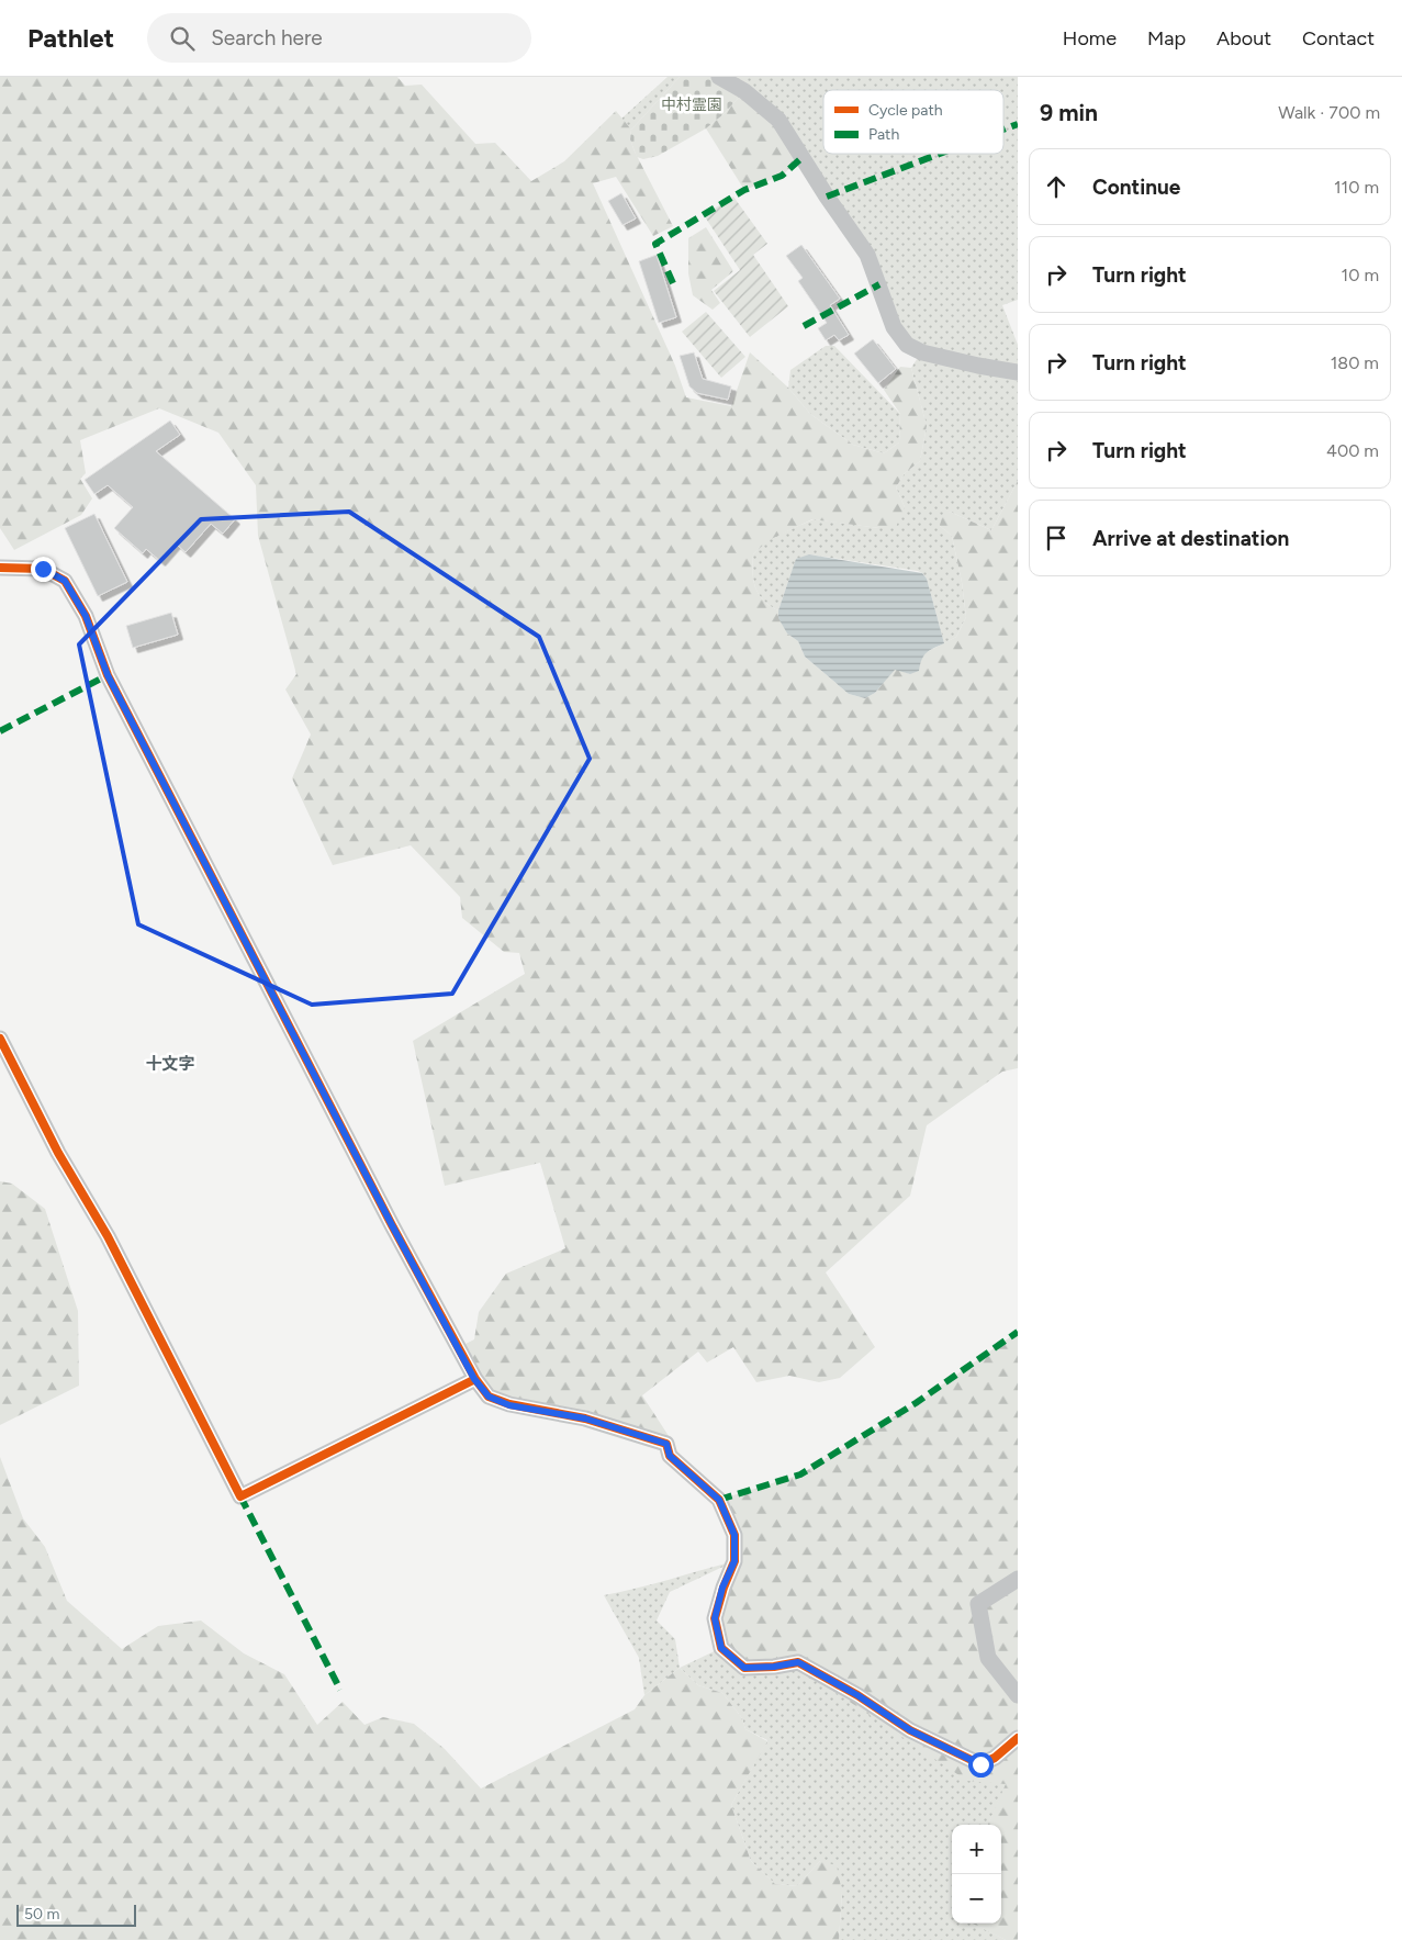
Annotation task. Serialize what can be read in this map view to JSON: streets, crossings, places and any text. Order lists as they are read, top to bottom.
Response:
{
  "districts": ["十文字"],
  "parks": ["中村霊園"],
  "legend": ["Cycle path", "Path"],
  "scale_bar": "50 m",
  "page": {
    "header": "Pathlet",
    "search": "Search here",
    "nav": [
      "Home",
      "Map",
      "About",
      "Contact"
    ],
    "heading": ["9 min", "Walk · 700 m"],
    "list": [
      ["Continue", "110 m"],
      ["Turn right", "10 m"],
      ["Turn right", "180 m"],
      ["Turn right", "400 m"],
      "Arrive at destination"
    ],
    "map_buttons": ["+", "−"],
    "scale": "50 m"
  }
}
